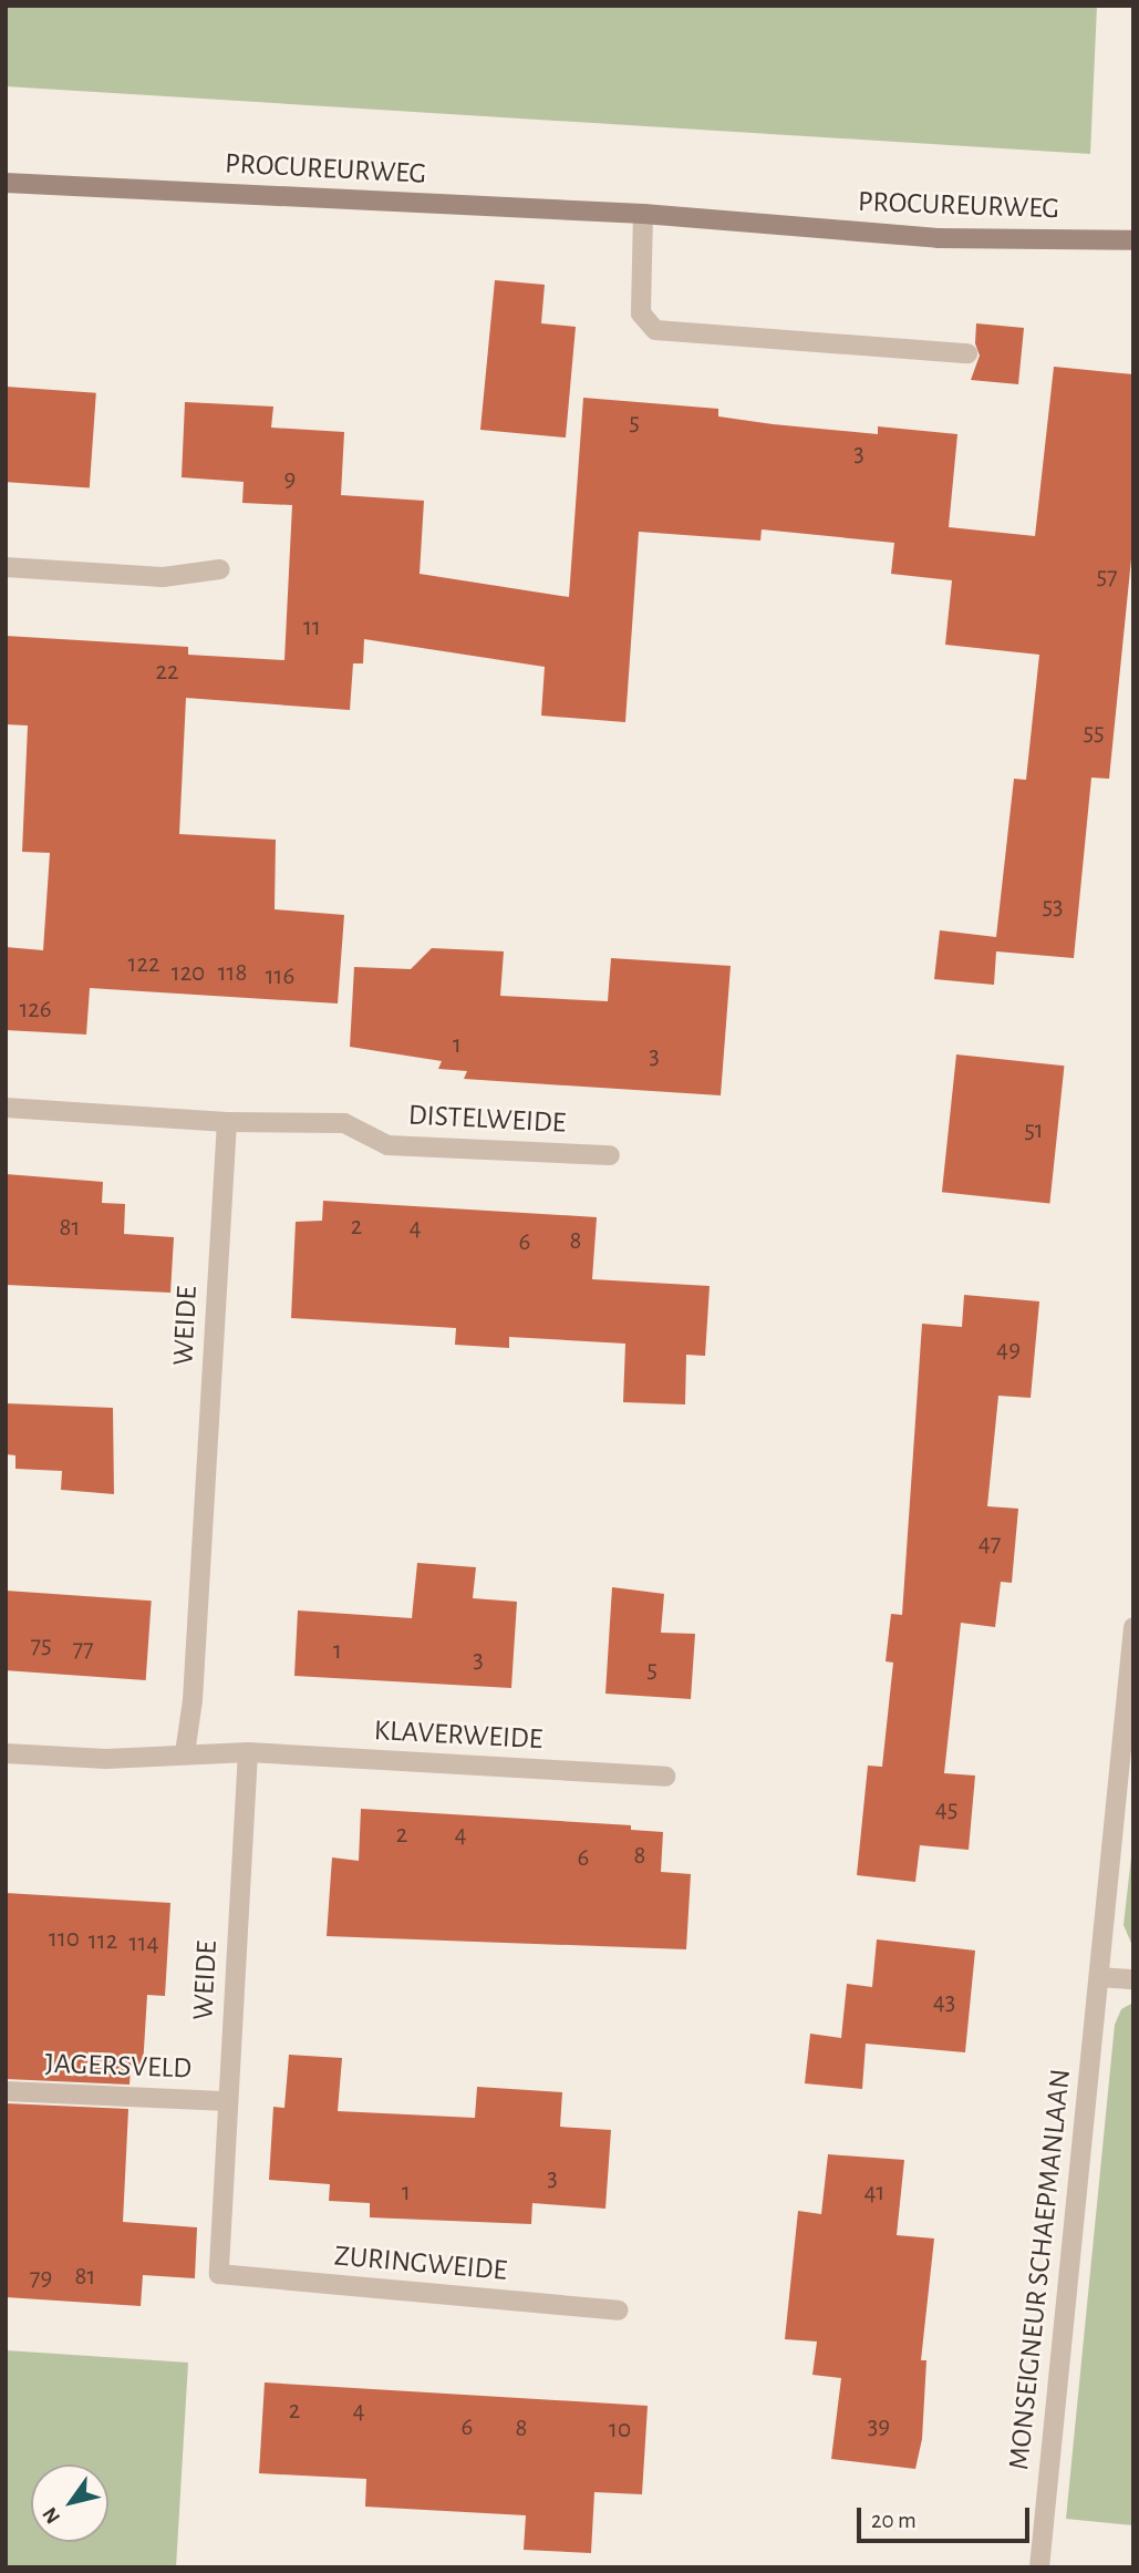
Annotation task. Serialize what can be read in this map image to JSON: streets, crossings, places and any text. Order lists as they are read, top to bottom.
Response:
{
  "streets": {
    "main road": ["PROCUREURWEG"],
    "street": [
      "DISTELWEIDE",
      "WEIDE",
      "KLAVERWEIDE",
      "JAGERSVELD",
      "ZURINGWEIDE",
      "MONSEIGNEUR SCHAEPMANLAAN"
    ]
  },
  "crossings": [
    ["DISTELWEIDE", "WEIDE"],
    ["WEIDE", "KLAVERWEIDE"],
    ["WEIDE", "JAGERSVELD"],
    ["WEIDE", "ZURINGWEIDE"]
  ],
  "house_numbers": [
    "5",
    "3",
    "9",
    "57",
    "11",
    "22",
    "55",
    "53",
    "122",
    "120",
    "118",
    "116",
    "126",
    "1",
    "3",
    "51",
    "2",
    "81",
    "4",
    "8",
    "6",
    "49",
    "47",
    "75",
    "77",
    "1",
    "3",
    "5",
    "45",
    "2",
    "4",
    "8",
    "6",
    "110",
    "112",
    "114",
    "43",
    "3",
    "1",
    "41",
    "81",
    "79",
    "2",
    "4",
    "39",
    "6",
    "8",
    "10"
  ],
  "scale_bar": "20 m",
  "north": "bottom left"
}
